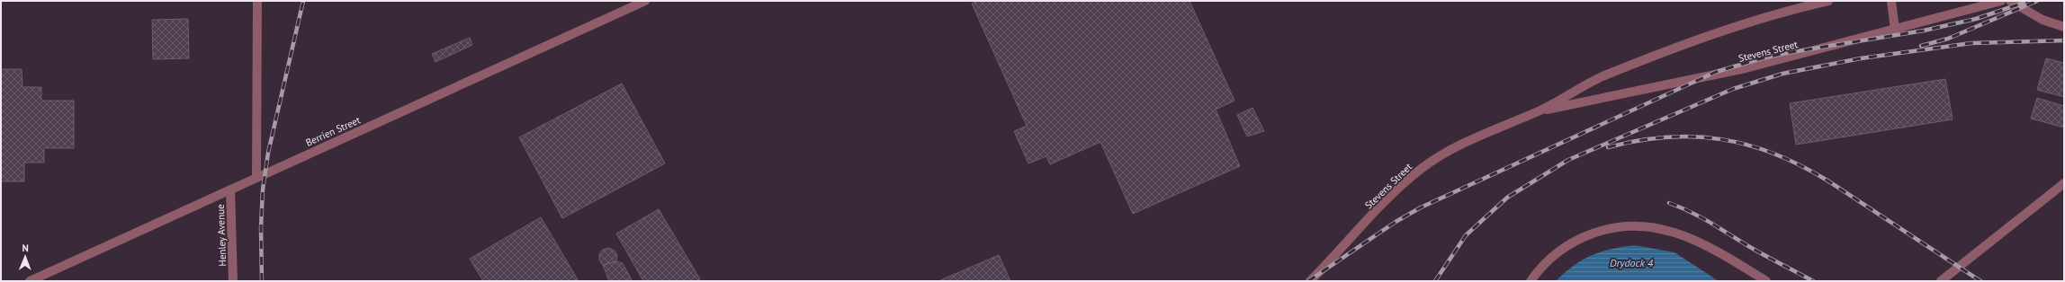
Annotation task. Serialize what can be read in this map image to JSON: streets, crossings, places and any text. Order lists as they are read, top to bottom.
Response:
{
  "streets": {
    "street": ["Stevens Street", "Berrien Street", "Henley Avenue"]
  },
  "crossings": [
    ["Berrien Street", "Henley Avenue"]
  ],
  "water": ["Drydock 4"],
  "north": "top"
}
